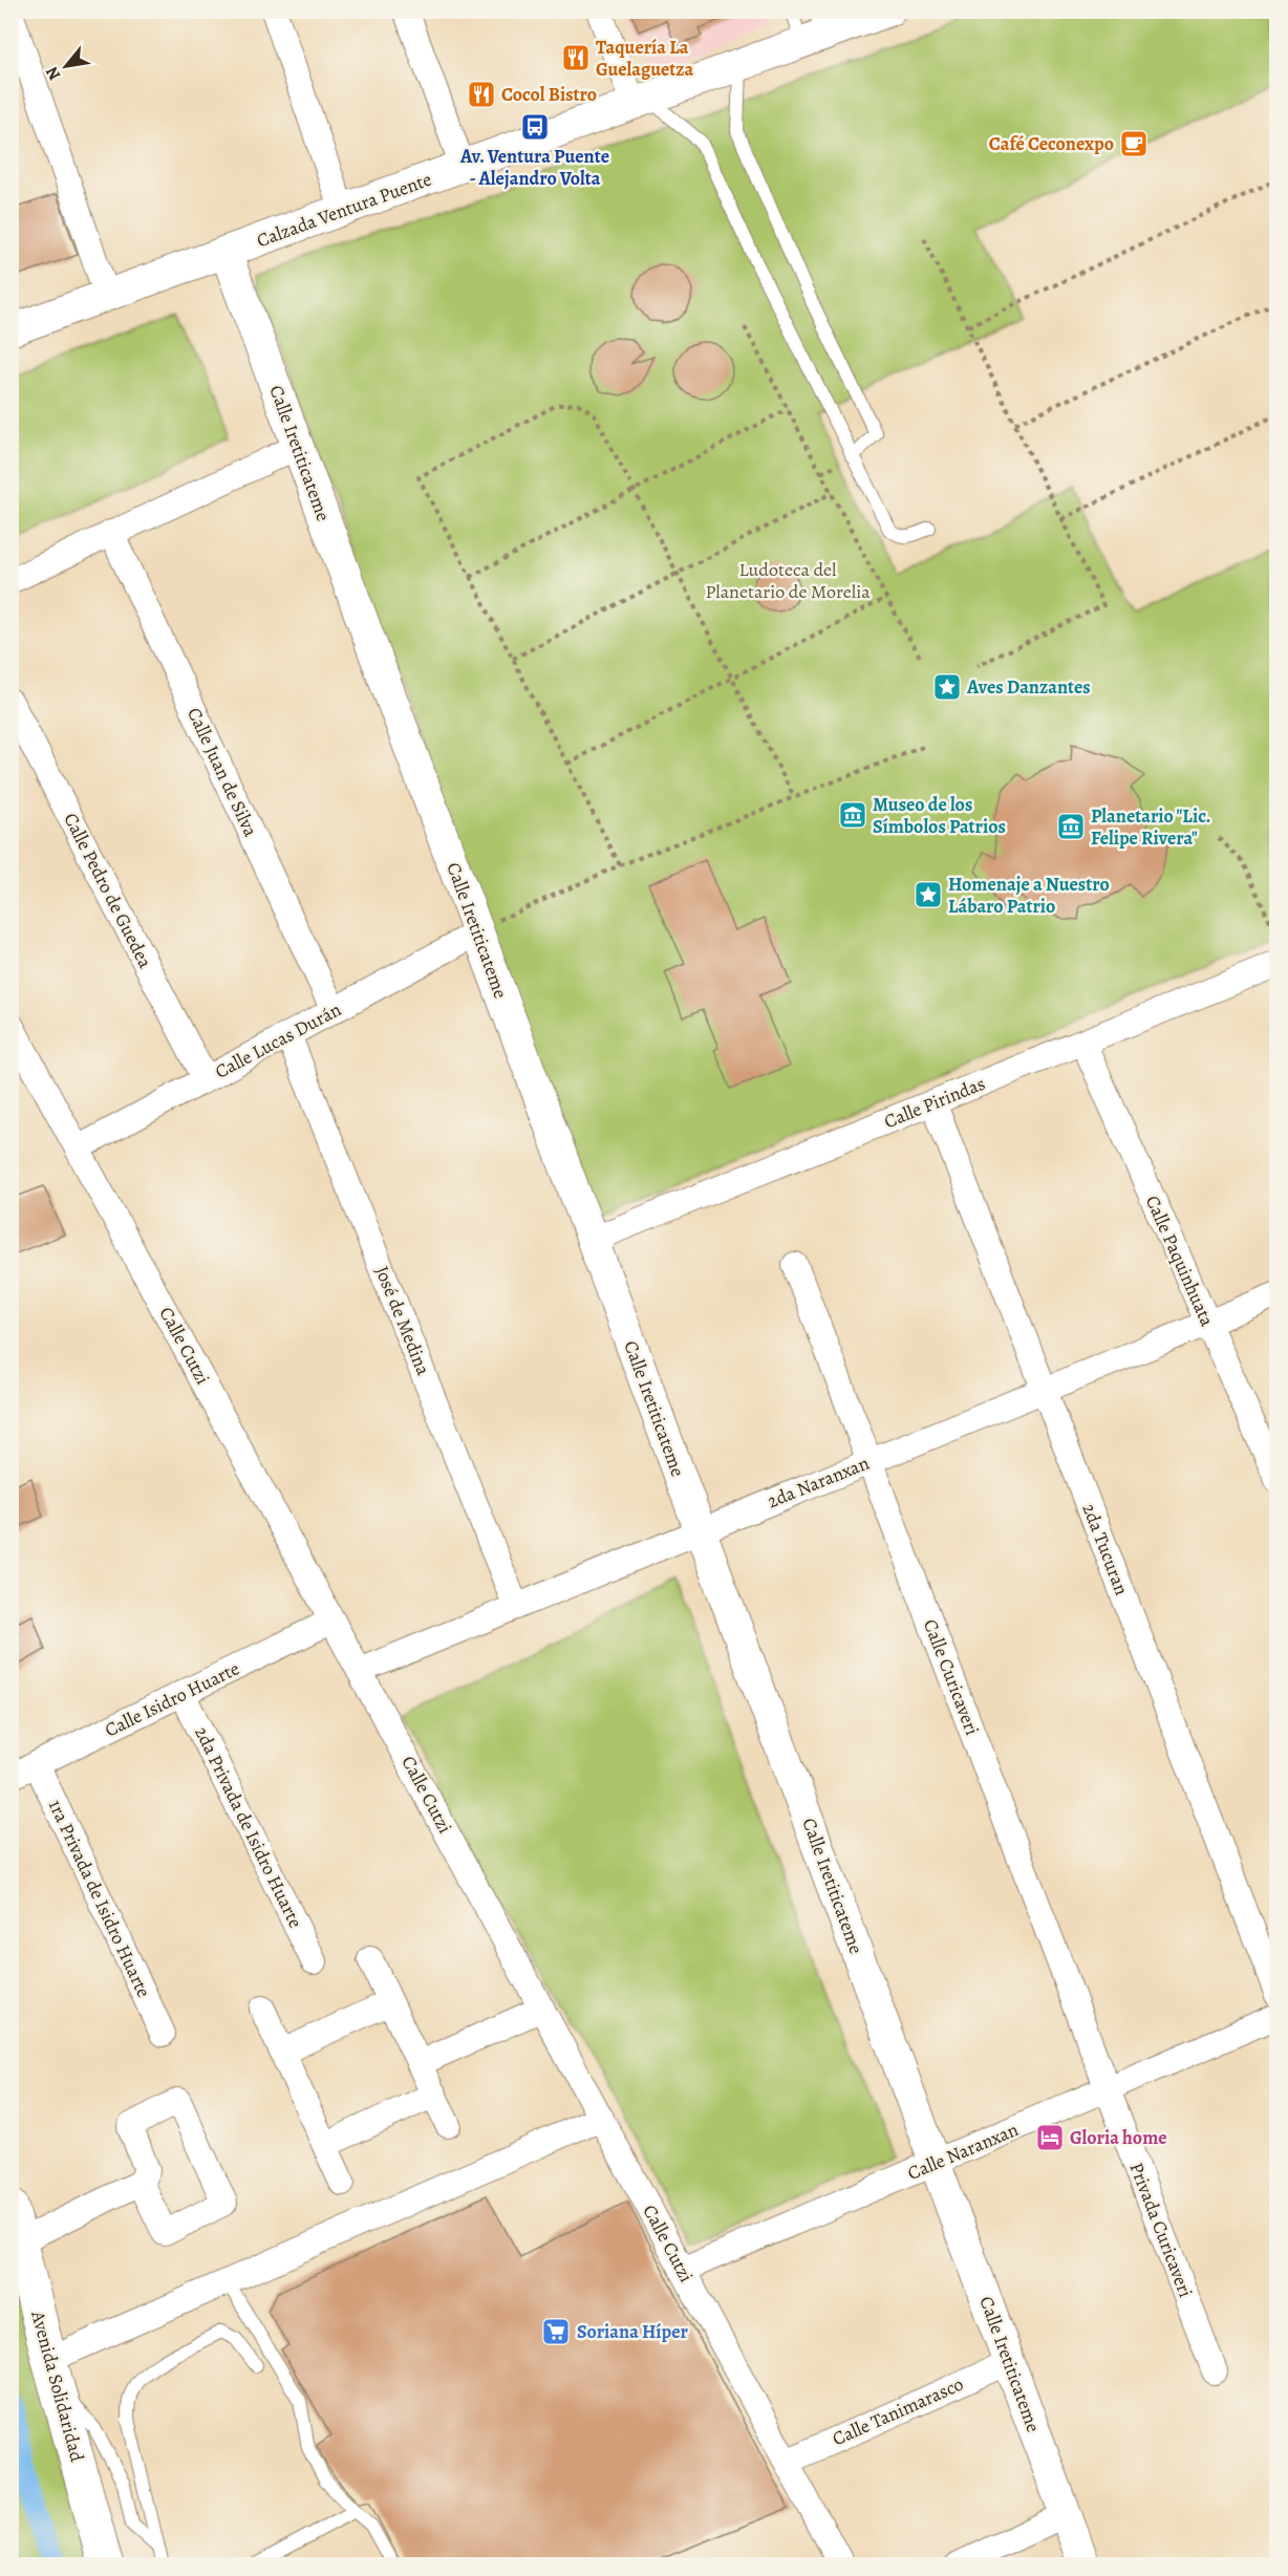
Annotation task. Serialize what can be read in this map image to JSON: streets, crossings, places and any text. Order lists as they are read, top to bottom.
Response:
{
  "streets": {
    "main road": ["Avenida Solidaridad"],
    "street": [
      "Calzada Ventura Puente",
      "Calle Iretiticateme",
      "Calle Juan de Silva",
      "Calle Pedro de Guedea",
      "Calle Lucas Durán",
      "Calle Pirindas",
      "Calle Paquinhuata",
      "José de Medina",
      "Calle Cutzi",
      "2da Naranxan",
      "2da Tucuran",
      "Calle Curicaveri",
      "Calle Isidro Huarte",
      "2da Privada de Isidro Huarte",
      "1ra Privada de Isidro Huarte",
      "Calle Naranxan",
      "Privada Curicaveri",
      "Calle Tanimarasco"
    ]
  },
  "crossings": [
    ["Calzada Ventura Puente", "Calle Iretiticateme"],
    ["Calle Iretiticateme", "Calle Lucas Durán"],
    ["Calle Iretiticateme", "Calle Pirindas"],
    ["Calle Iretiticateme", "2da Naranxan"],
    ["Calle Iretiticateme", "Calle Naranxan"],
    ["Calle Iretiticateme", "Calle Tanimarasco"],
    ["Calle Juan de Silva", "Calle Lucas Durán"],
    ["Calle Pedro de Guedea", "Calle Lucas Durán"],
    ["Calle Lucas Durán", "José de Medina"],
    ["Calle Lucas Durán", "Calle Cutzi"],
    ["Calle Pirindas", "Calle Paquinhuata"],
    ["Calle Pirindas", "2da Tucuran"],
    ["Calle Paquinhuata", "2da Naranxan"],
    ["José de Medina", "2da Naranxan"],
    ["Calle Cutzi", "2da Naranxan"],
    ["Calle Cutzi", "Calle Isidro Huarte"],
    ["Calle Cutzi", "Calle Naranxan"],
    ["Calle Cutzi", "Calle Tanimarasco"],
    ["2da Naranxan", "2da Tucuran"],
    ["2da Naranxan", "Calle Curicaveri"],
    ["Calle Curicaveri", "Calle Naranxan"],
    ["Calle Curicaveri", "Privada Curicaveri"],
    ["Calle Isidro Huarte", "2da Privada de Isidro Huarte"],
    ["Calle Isidro Huarte", "1ra Privada de Isidro Huarte"],
    ["Calle Naranxan", "Privada Curicaveri"]
  ],
  "parks": ["Ludoteca del Planetario de Morelia"],
  "places": {
    "restaurant": ["Taquería La Guelaguetza", "Cocol Bistro"],
    "bus stop": ["Av. Ventura Puente - Alejandro Volta"],
    "cafe": ["Café Ceconexpo"],
    "place": ["Aves Danzantes", "Homenaje a Nuestro Lábaro Patrio"],
    "museum": ["Museo de los Símbolos Patrios", "Planetario \"Lic. Felipe Rivera\""],
    "hotel": ["Gloria home"],
    "supermarket": ["Soriana Híper"]
  },
  "north": "bottom left"
}
